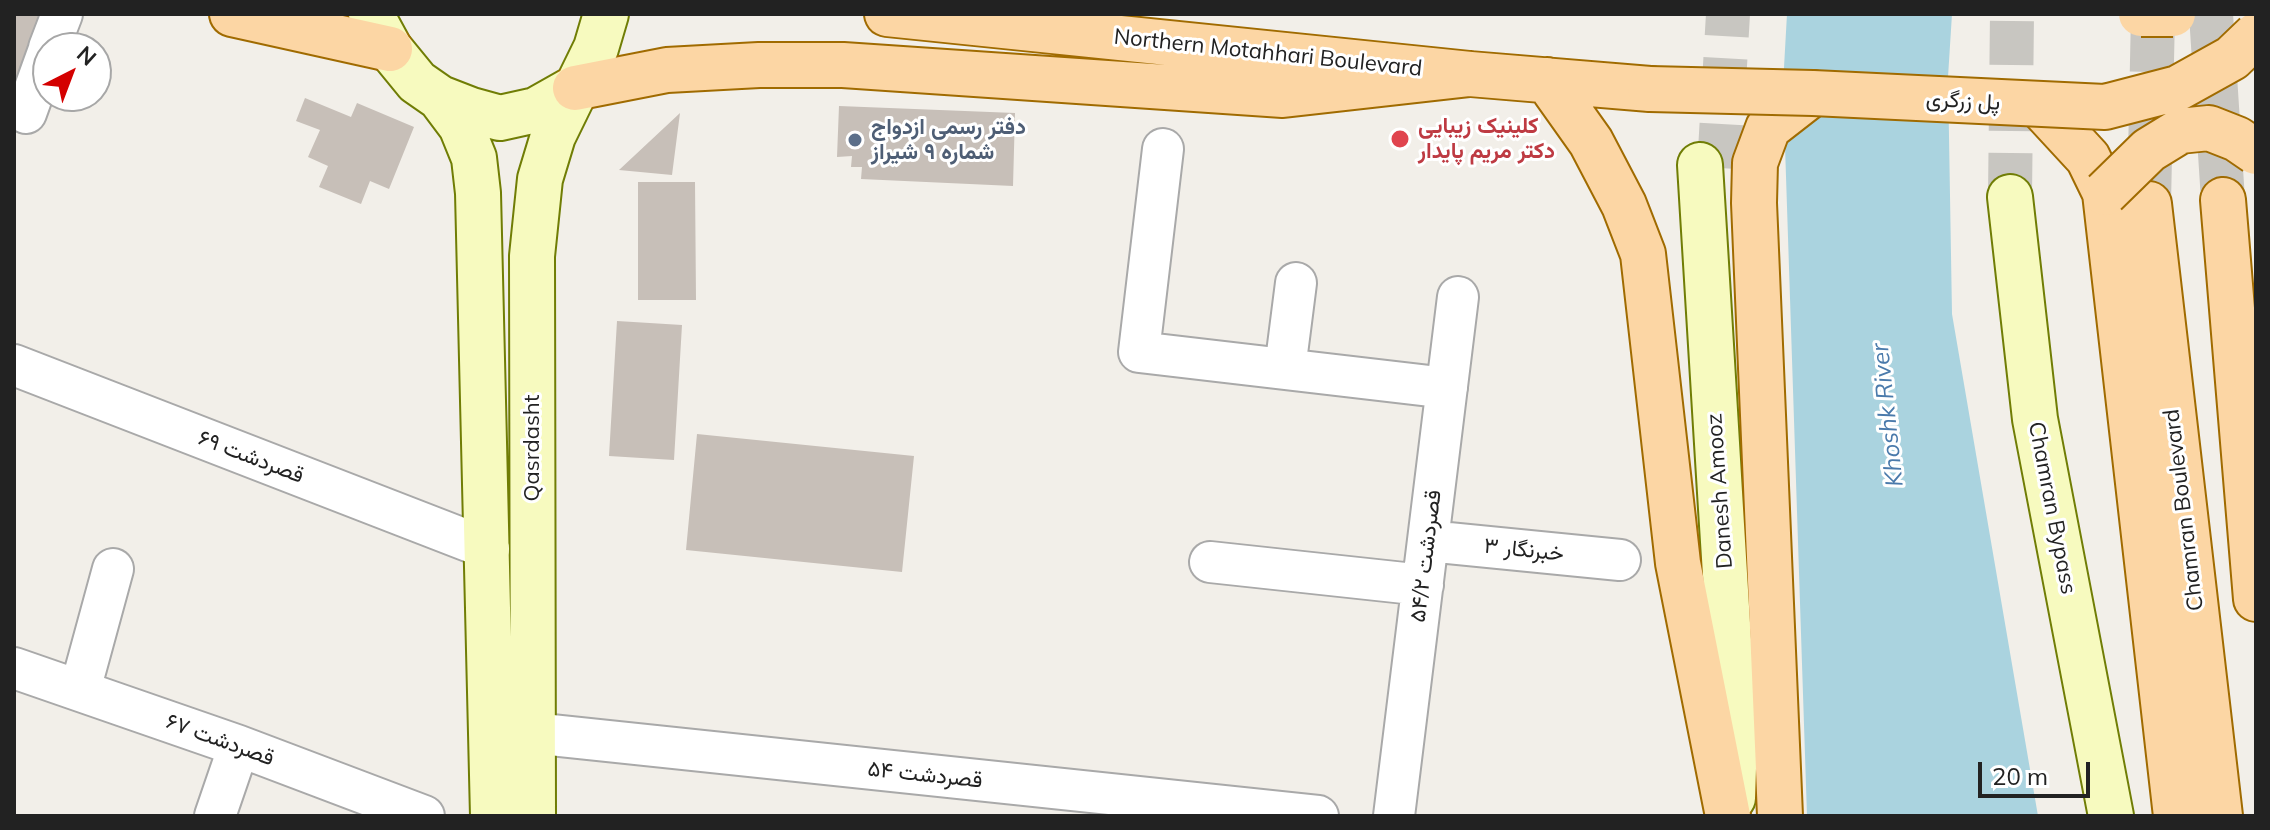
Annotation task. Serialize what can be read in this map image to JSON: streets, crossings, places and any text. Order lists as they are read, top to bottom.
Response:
{
  "streets": {
    "main road": [
      "Northern Motahhari Boulevard",
      "پل زرگری",
      "Qasrdasht",
      "Danesh Amooz",
      "Chamran Bypass",
      "Chamran Boulevard"
    ],
    "street": [
      "۶۹ قصردشت",
      "۳ خبرنگار",
      "۵۴/۲ قصردشت",
      "۶۷ قصردشت",
      "۵۴ قصردشت"
    ]
  },
  "crossings": [
    ["Northern Motahhari Boulevard", "پل زرگری"],
    ["Qasrdasht", "۶۹ قصردشت"],
    ["Qasrdasht", "۵۴ قصردشت"],
    ["۳ خبرنگار", "۵۴/۲ قصردشت"]
  ],
  "water": ["Khoshk River"],
  "places": ["کلینیک زیبایی دکتر مریم پایدار", "دفتر رسمی ازدواج شماره ۹ شیراز"],
  "scale_bar": "20 m",
  "north": "top right"
}
